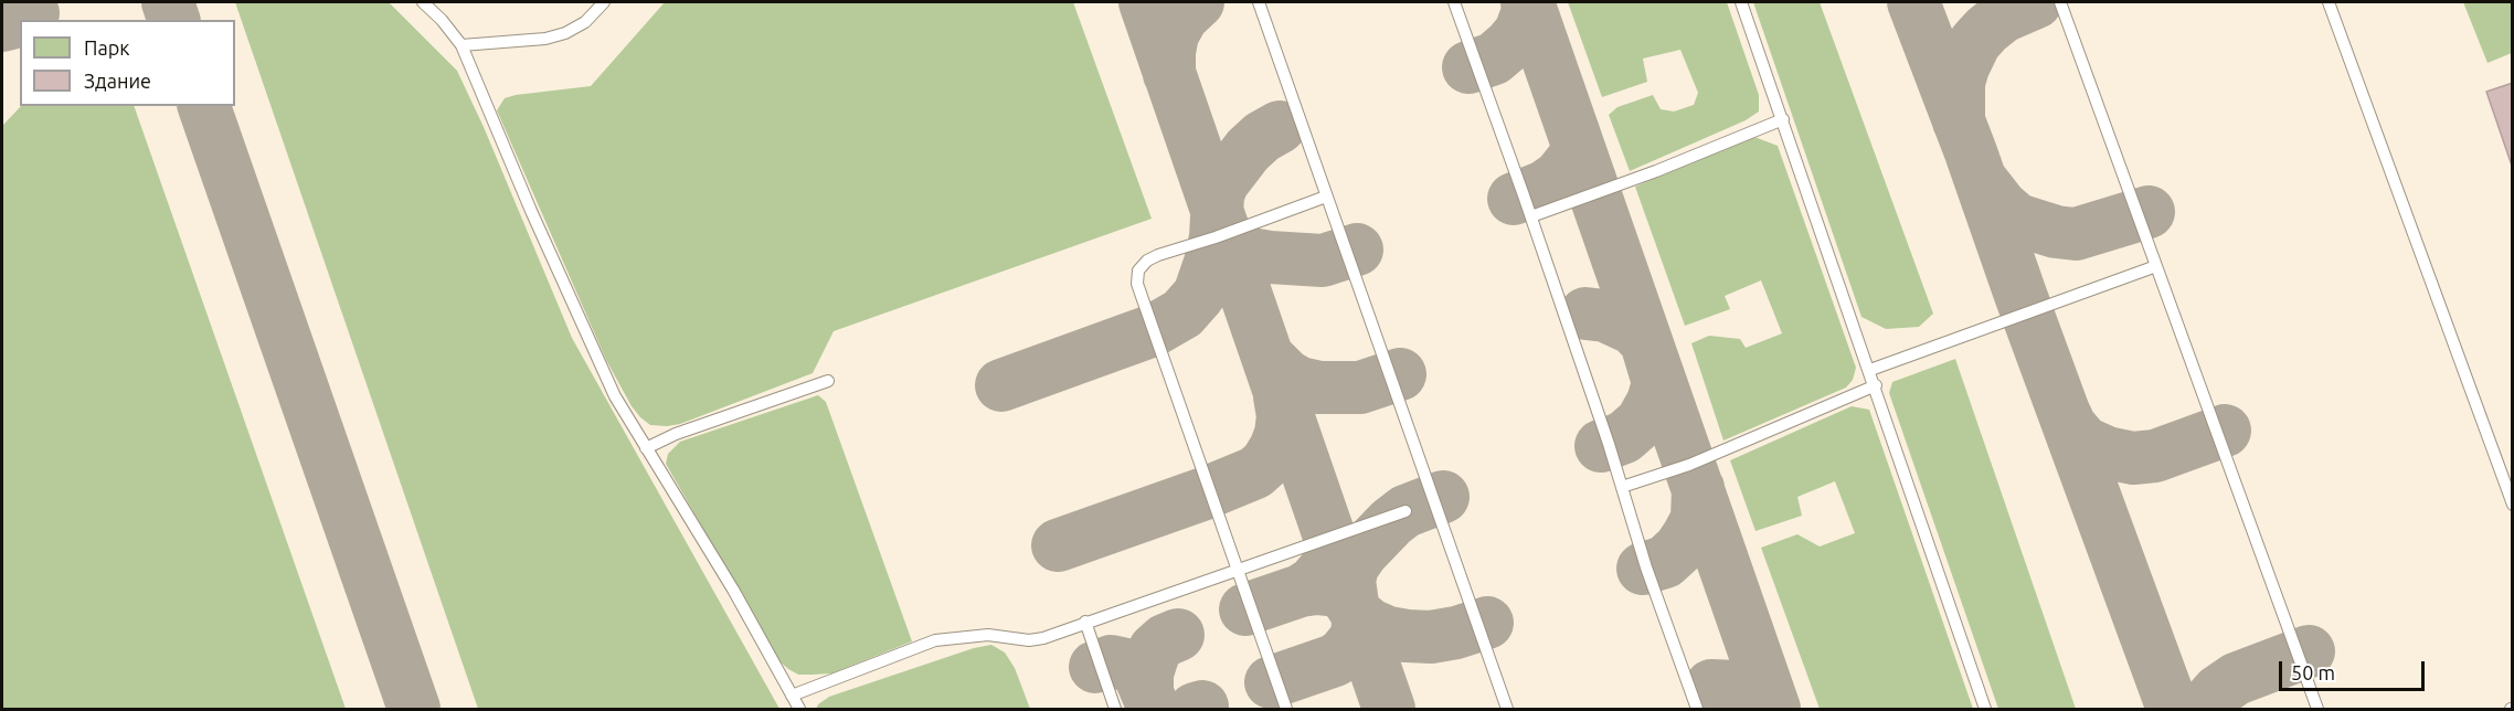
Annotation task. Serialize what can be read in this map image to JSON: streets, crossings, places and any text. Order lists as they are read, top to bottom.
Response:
{
  "legend": ["Парк", "Здание"],
  "scale_bar": "50 m"
}
